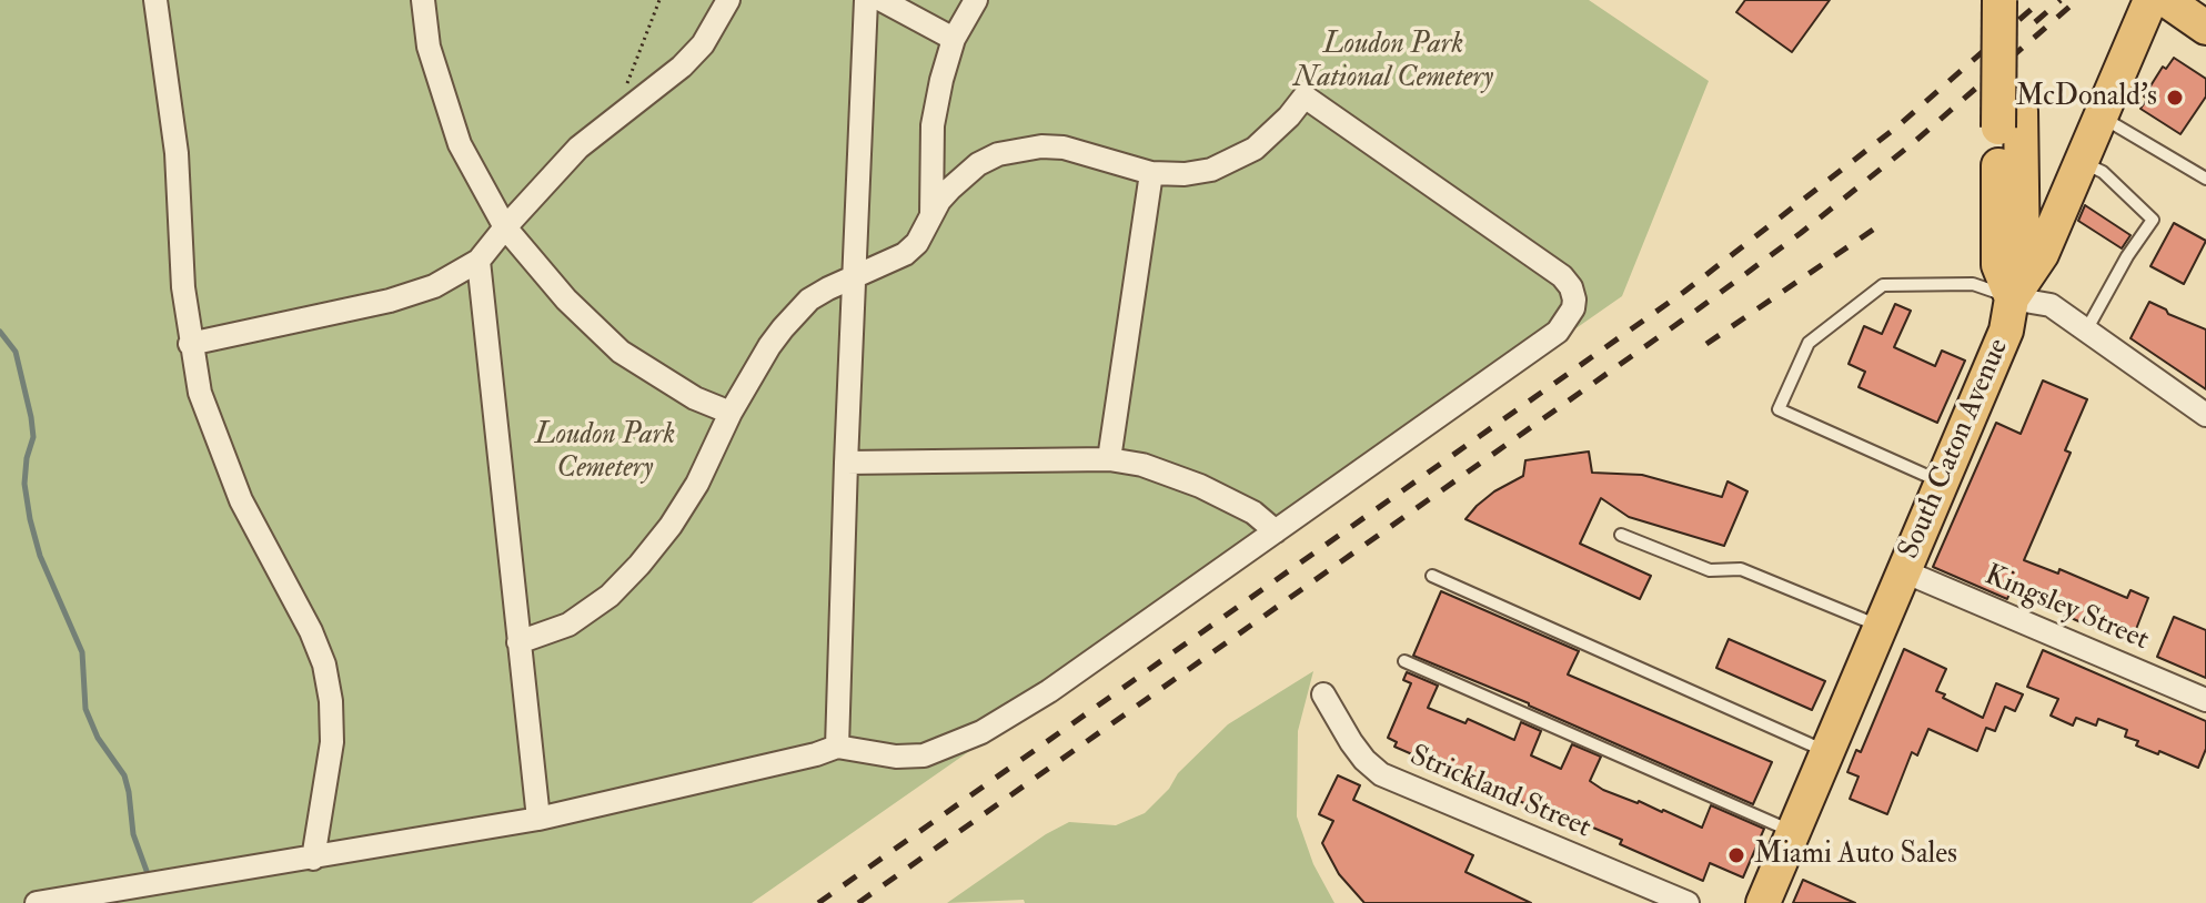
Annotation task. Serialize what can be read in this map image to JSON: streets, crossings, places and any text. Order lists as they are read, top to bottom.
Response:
{
  "streets": {
    "main road": ["South Caton Avenue"],
    "street": ["Kingsley Street", "Strickland Street"]
  },
  "crossings": [
    ["South Caton Avenue", "Kingsley Street"]
  ],
  "parks": ["Loudon Park National Cemetery", "Loudon Park Cemetery"],
  "places": ["McDonald's", "Miami Auto Sales"]
}
